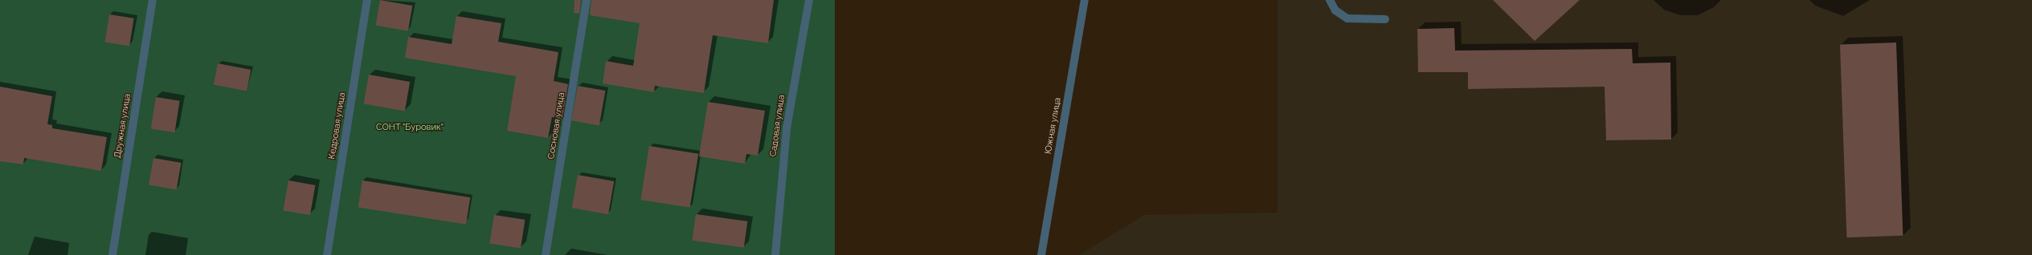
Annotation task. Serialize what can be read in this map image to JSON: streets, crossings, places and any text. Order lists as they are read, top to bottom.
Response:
{
  "streets": {
    "street": [
      "Дружная улица",
      "Кедровая улица",
      "Сосновая улица",
      "Садовая улица",
      "Южная улица"
    ]
  },
  "parks": ["СОНТ \"Буровик\""]
}
